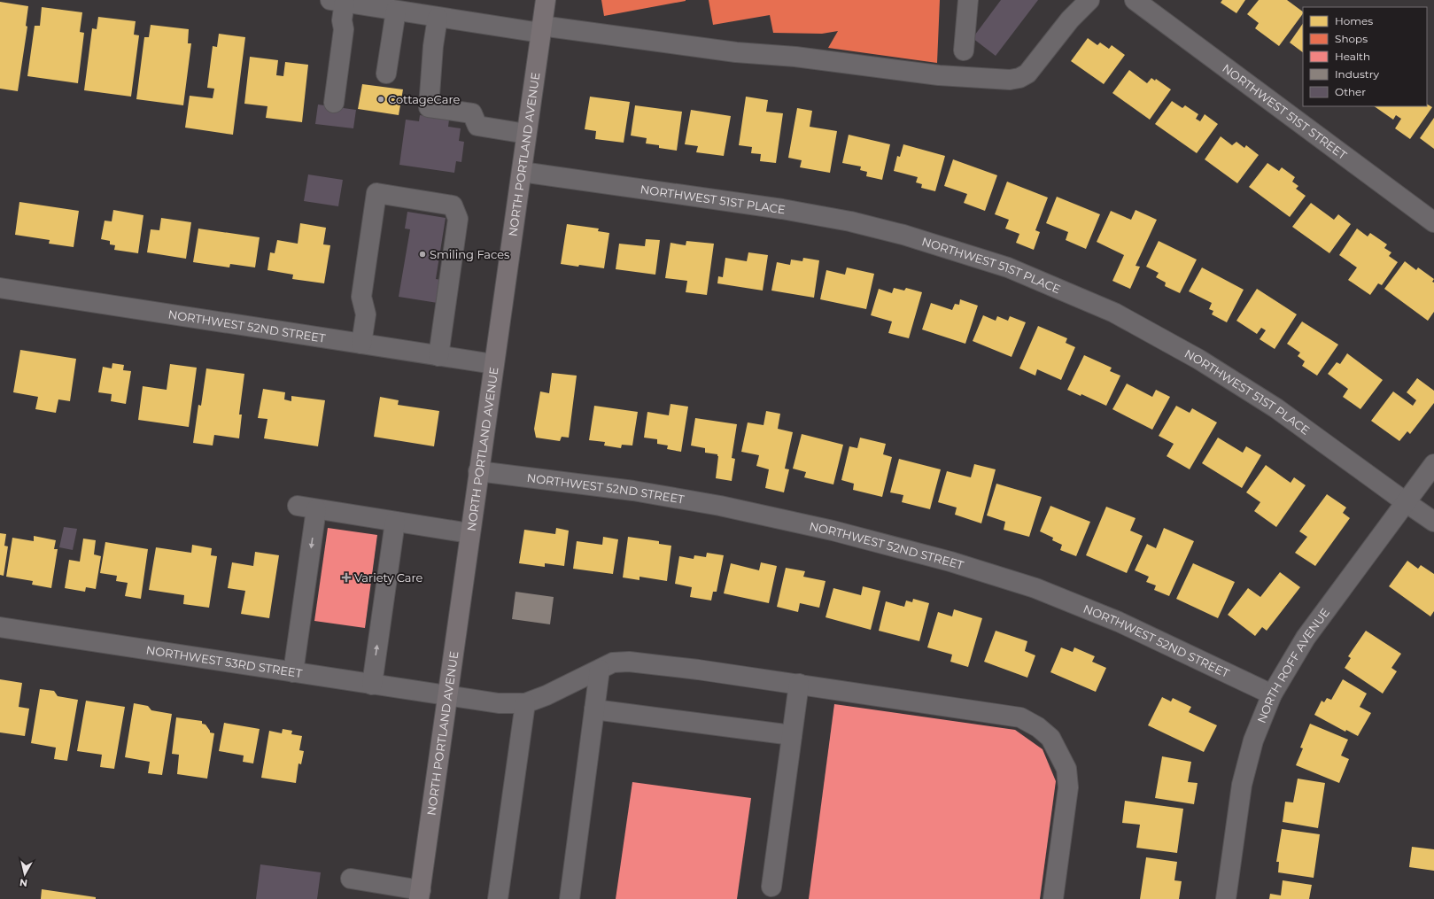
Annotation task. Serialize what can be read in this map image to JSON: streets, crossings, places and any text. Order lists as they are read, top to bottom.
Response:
{
  "streets": {
    "main road": ["NORTH PORTLAND AVENUE"],
    "street": [
      "NORTHWEST 51ST STREET",
      "NORTHWEST 51ST PLACE",
      "NORTHWEST 52ND STREET",
      "NORTHWEST 53RD STREET",
      "NORTH ROFF AVENUE"
    ]
  },
  "crossings": [
    ["NORTH PORTLAND AVENUE", "NORTHWEST 51ST PLACE"],
    ["NORTH PORTLAND AVENUE", "NORTHWEST 52ND STREET"],
    ["NORTH PORTLAND AVENUE", "NORTHWEST 53RD STREET"],
    ["NORTHWEST 51ST PLACE", "NORTH ROFF AVENUE"],
    ["NORTHWEST 52ND STREET", "NORTH ROFF AVENUE"]
  ],
  "places": {
    "other": ["CottageCare", "Smiling Faces"],
    "health": ["Variety Care"]
  },
  "legend": [
    "Homes",
    "Shops",
    "Health",
    "Industry",
    "Other"
  ],
  "north": "bottom"
}
